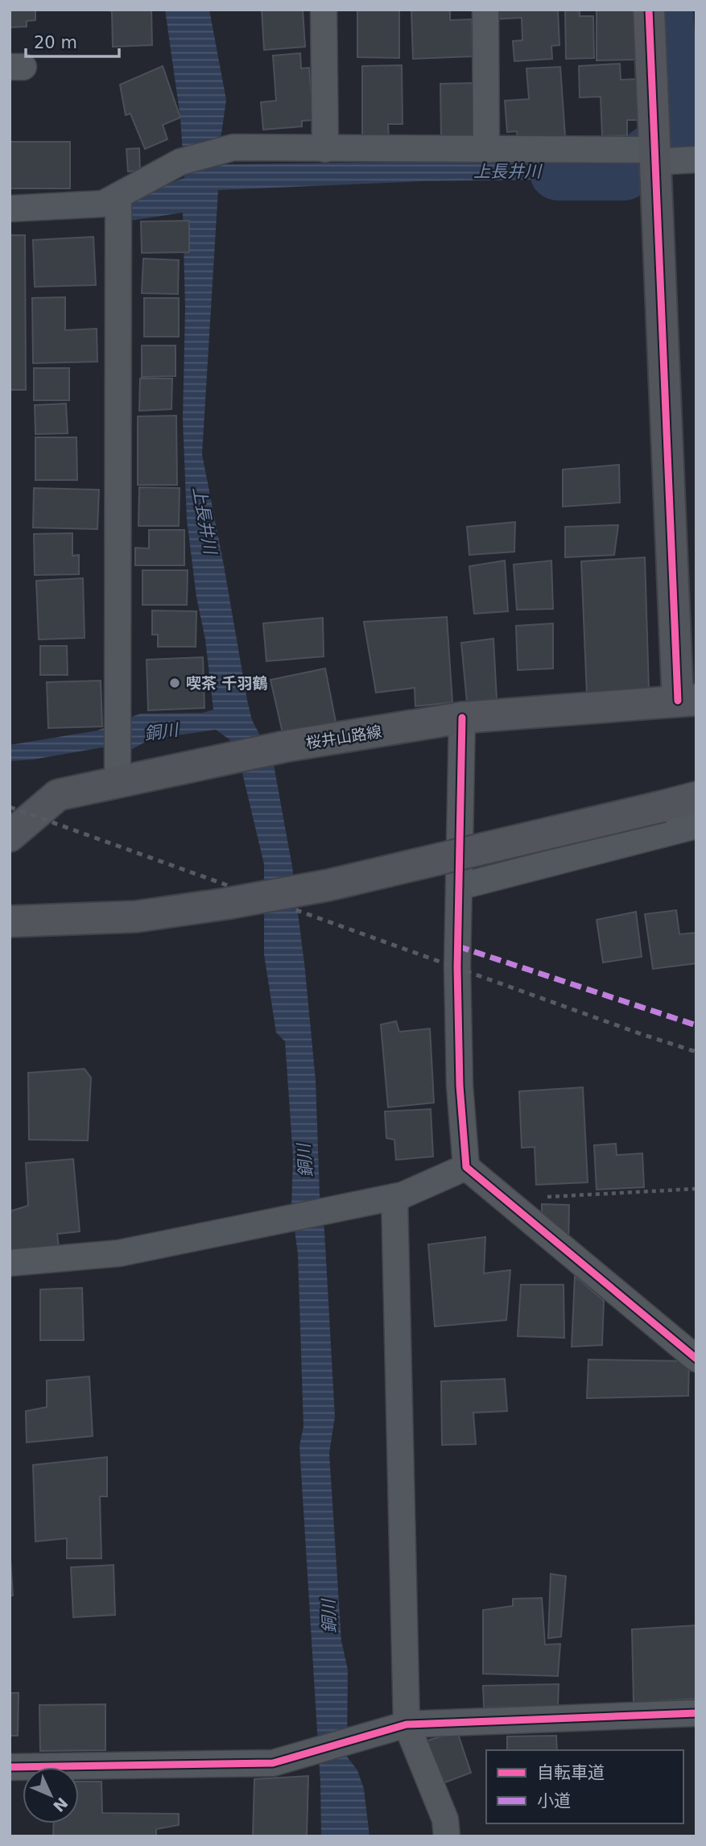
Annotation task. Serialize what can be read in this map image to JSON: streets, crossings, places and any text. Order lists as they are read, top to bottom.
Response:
{
  "streets": {
    "main road": ["桜井山路線"]
  },
  "water": ["上長井川", "銅川"],
  "places": ["喫茶 千羽鶴"],
  "legend": ["自転車道", "小道"],
  "scale_bar": "20 m",
  "north": "bottom right"
}
